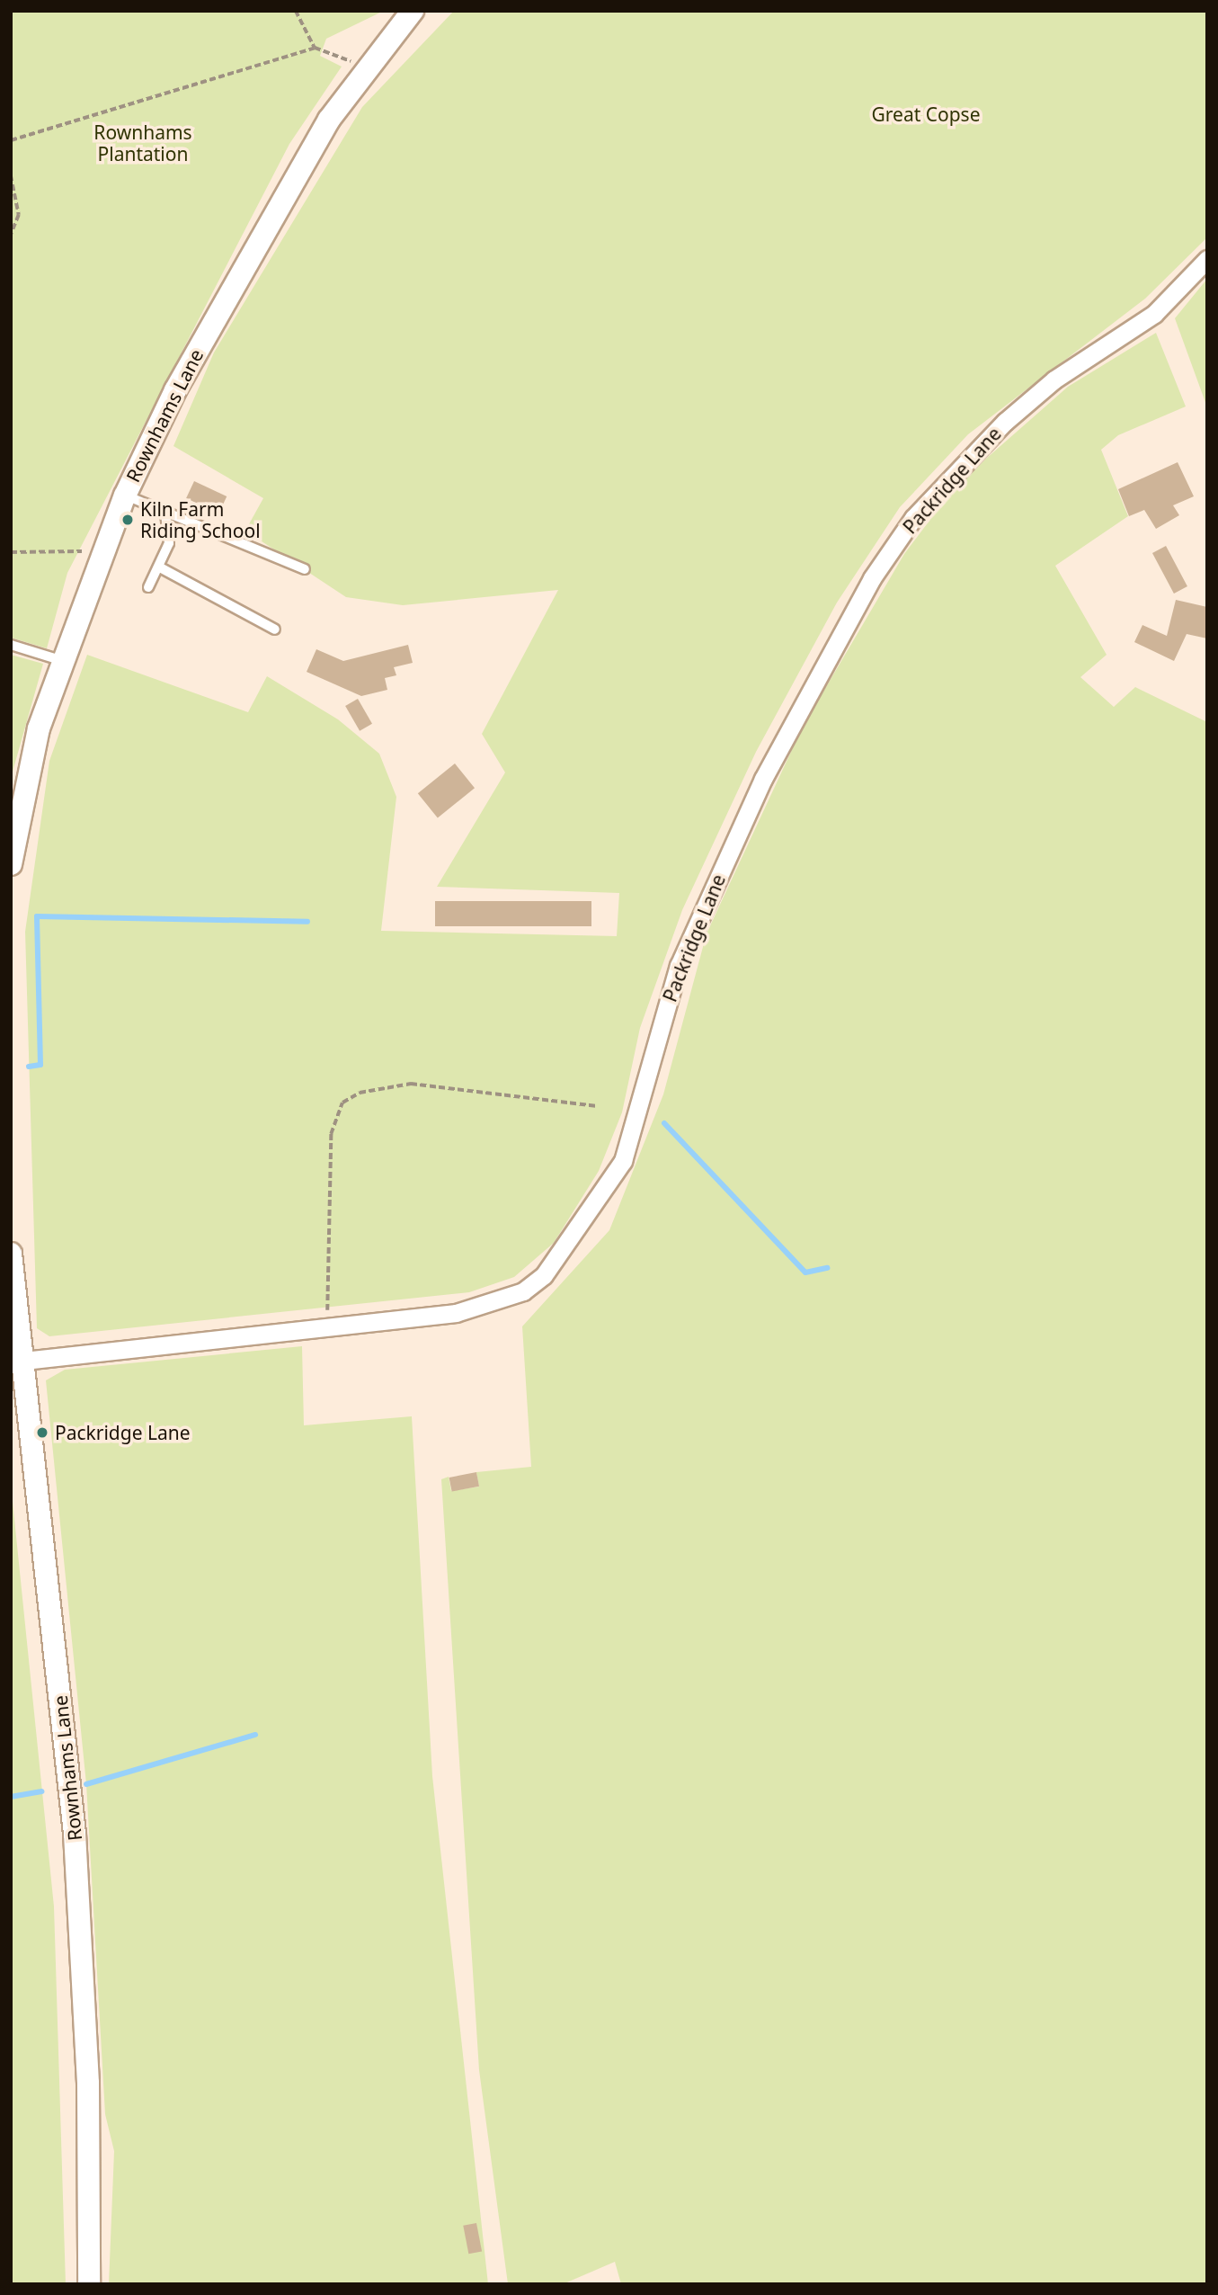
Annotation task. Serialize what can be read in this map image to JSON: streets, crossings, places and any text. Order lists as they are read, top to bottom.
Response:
{
  "streets": {
    "street": ["Rownhams Lane", "Packridge Lane"]
  },
  "crossings": [
    ["Rownhams Lane", "Packridge Lane"]
  ],
  "parks": ["Great Copse", "Rownhams Plantation"],
  "places": ["Kiln Farm Riding School", "Packridge Lane"]
}
